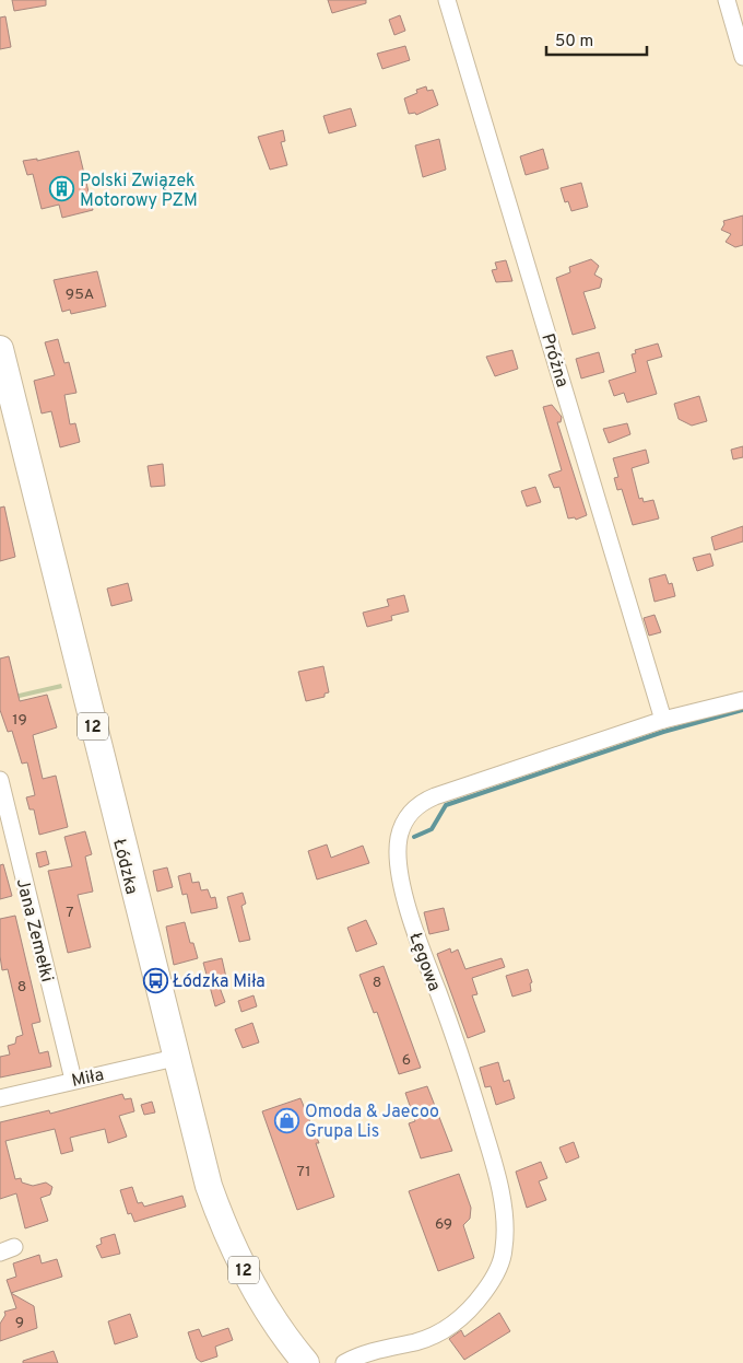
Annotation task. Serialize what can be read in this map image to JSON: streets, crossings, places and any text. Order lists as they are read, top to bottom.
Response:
{
  "streets": {
    "main road": ["12", "Łódzka"],
    "street": [
      "Próżna",
      "Jana Zemełki",
      "Łęgowa",
      "Miła"
    ]
  },
  "crossings": [
    ["Próżna", "Łęgowa"],
    ["Łódzka", "Miła"],
    ["Jana Zemełki", "Miła"]
  ],
  "places": {
    "building": ["Polski Związek Motorowy PZM"],
    "bus stop": ["Łódzka Miła"],
    "shop": ["Omoda & Jaecoo Grupa Lis"]
  },
  "house_numbers": [
    "95A",
    "19",
    "7",
    "8",
    "8",
    "6",
    "71",
    "69",
    "9"
  ],
  "scale_bar": "50 m"
}
